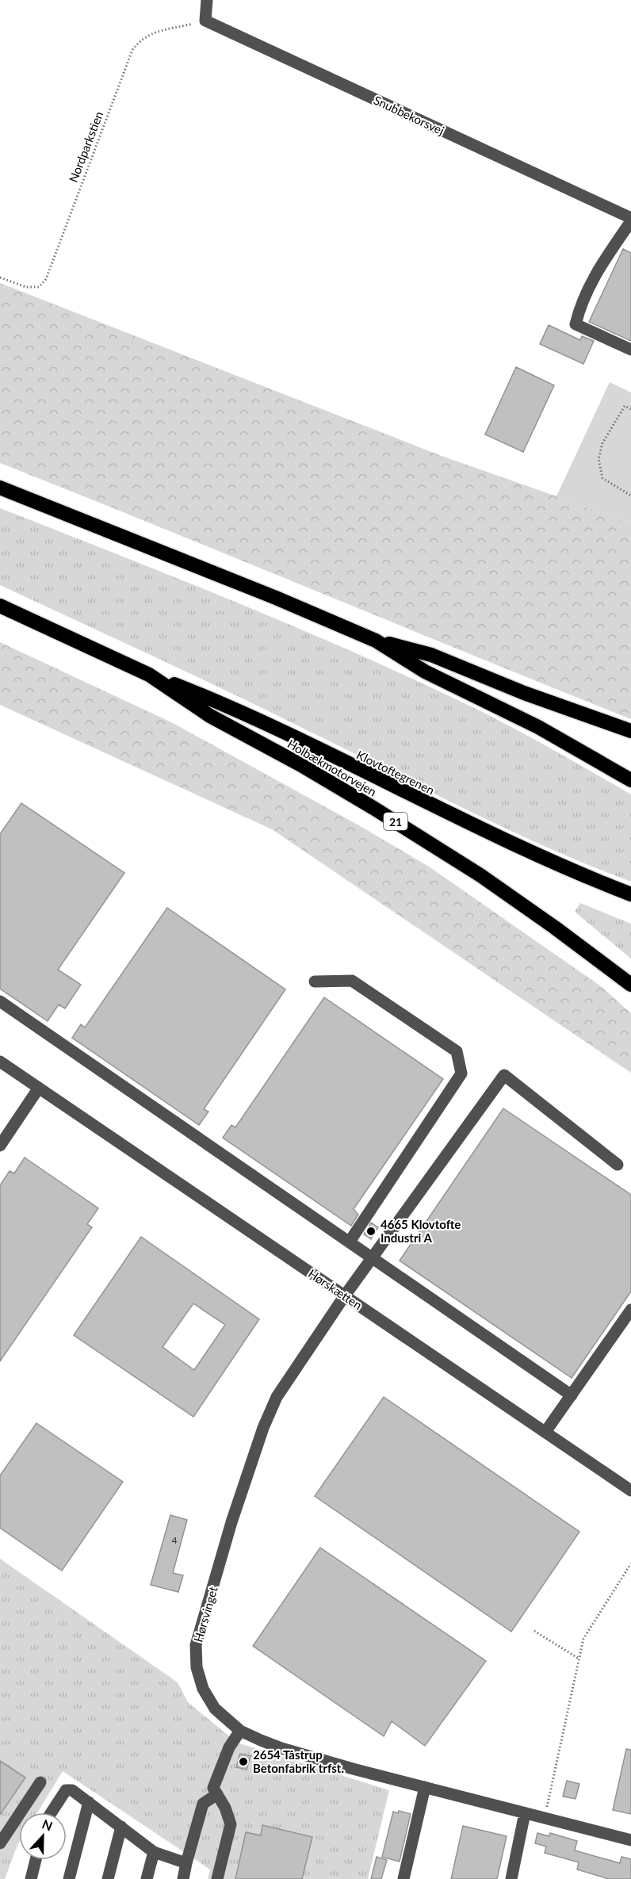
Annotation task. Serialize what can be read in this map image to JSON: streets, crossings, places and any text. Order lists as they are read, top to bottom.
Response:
{
  "streets": {
    "highway": ["Holbækmotorvejen", "Klovtoftegrenen", "21"],
    "street": ["Snubbekorsvej", "Hørskætten", "Hørsvinget"],
    "path": ["Nordparkstien"]
  },
  "crossings": [
    ["Snubbekorsvej", "Nordparkstien"],
    ["Holbækmotorvejen", "Klovtoftegrenen"],
    ["Hørskætten", "Hørsvinget"]
  ],
  "places": ["4665 Klovtofte Industri A", "2654 Tåstrup Betonfabrik trfst."],
  "house_numbers": ["4"],
  "north": "top"
}
